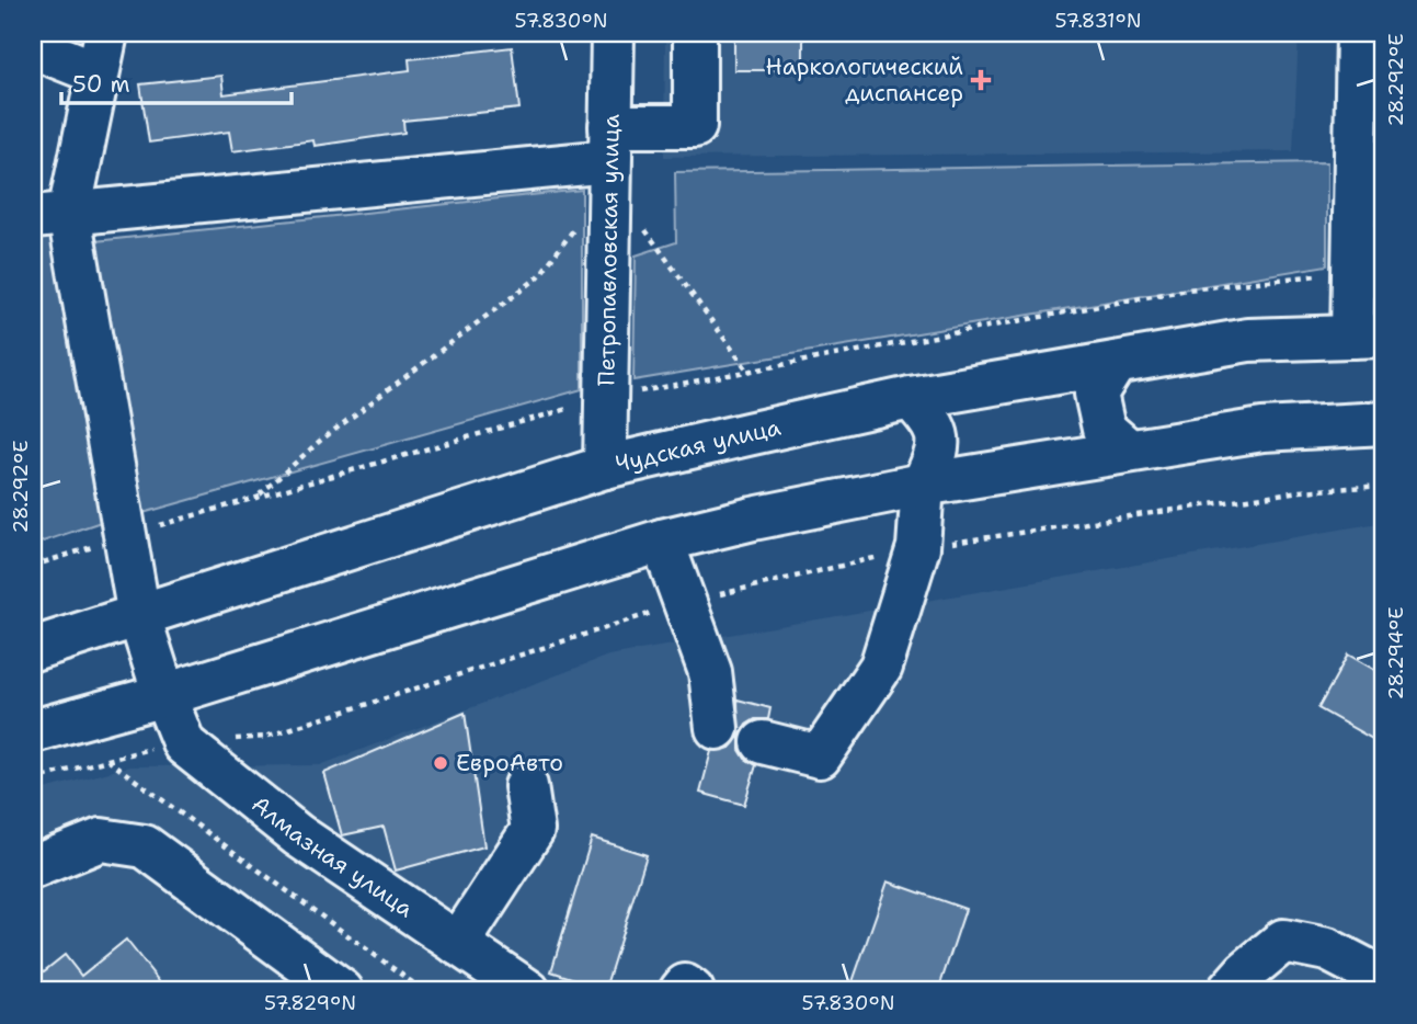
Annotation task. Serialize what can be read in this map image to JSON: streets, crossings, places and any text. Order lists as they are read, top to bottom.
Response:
{
  "streets": {
    "main road": ["Петропавловская улица", "Чудская улица", "Алмазная улица"]
  },
  "crossings": [
    ["Петропавловская улица", "Чудская улица"],
    ["Чудская улица", "Алмазная улица"]
  ],
  "places": {
    "health": ["Наркологический диспансер"],
    "other": ["ЕвроАвто"]
  },
  "scale_bar": "50 m",
  "coordinates": [
    "57.830°N",
    "57.831°N",
    "28.292°E",
    "28.294°E",
    "57.829°N"
  ]
}
